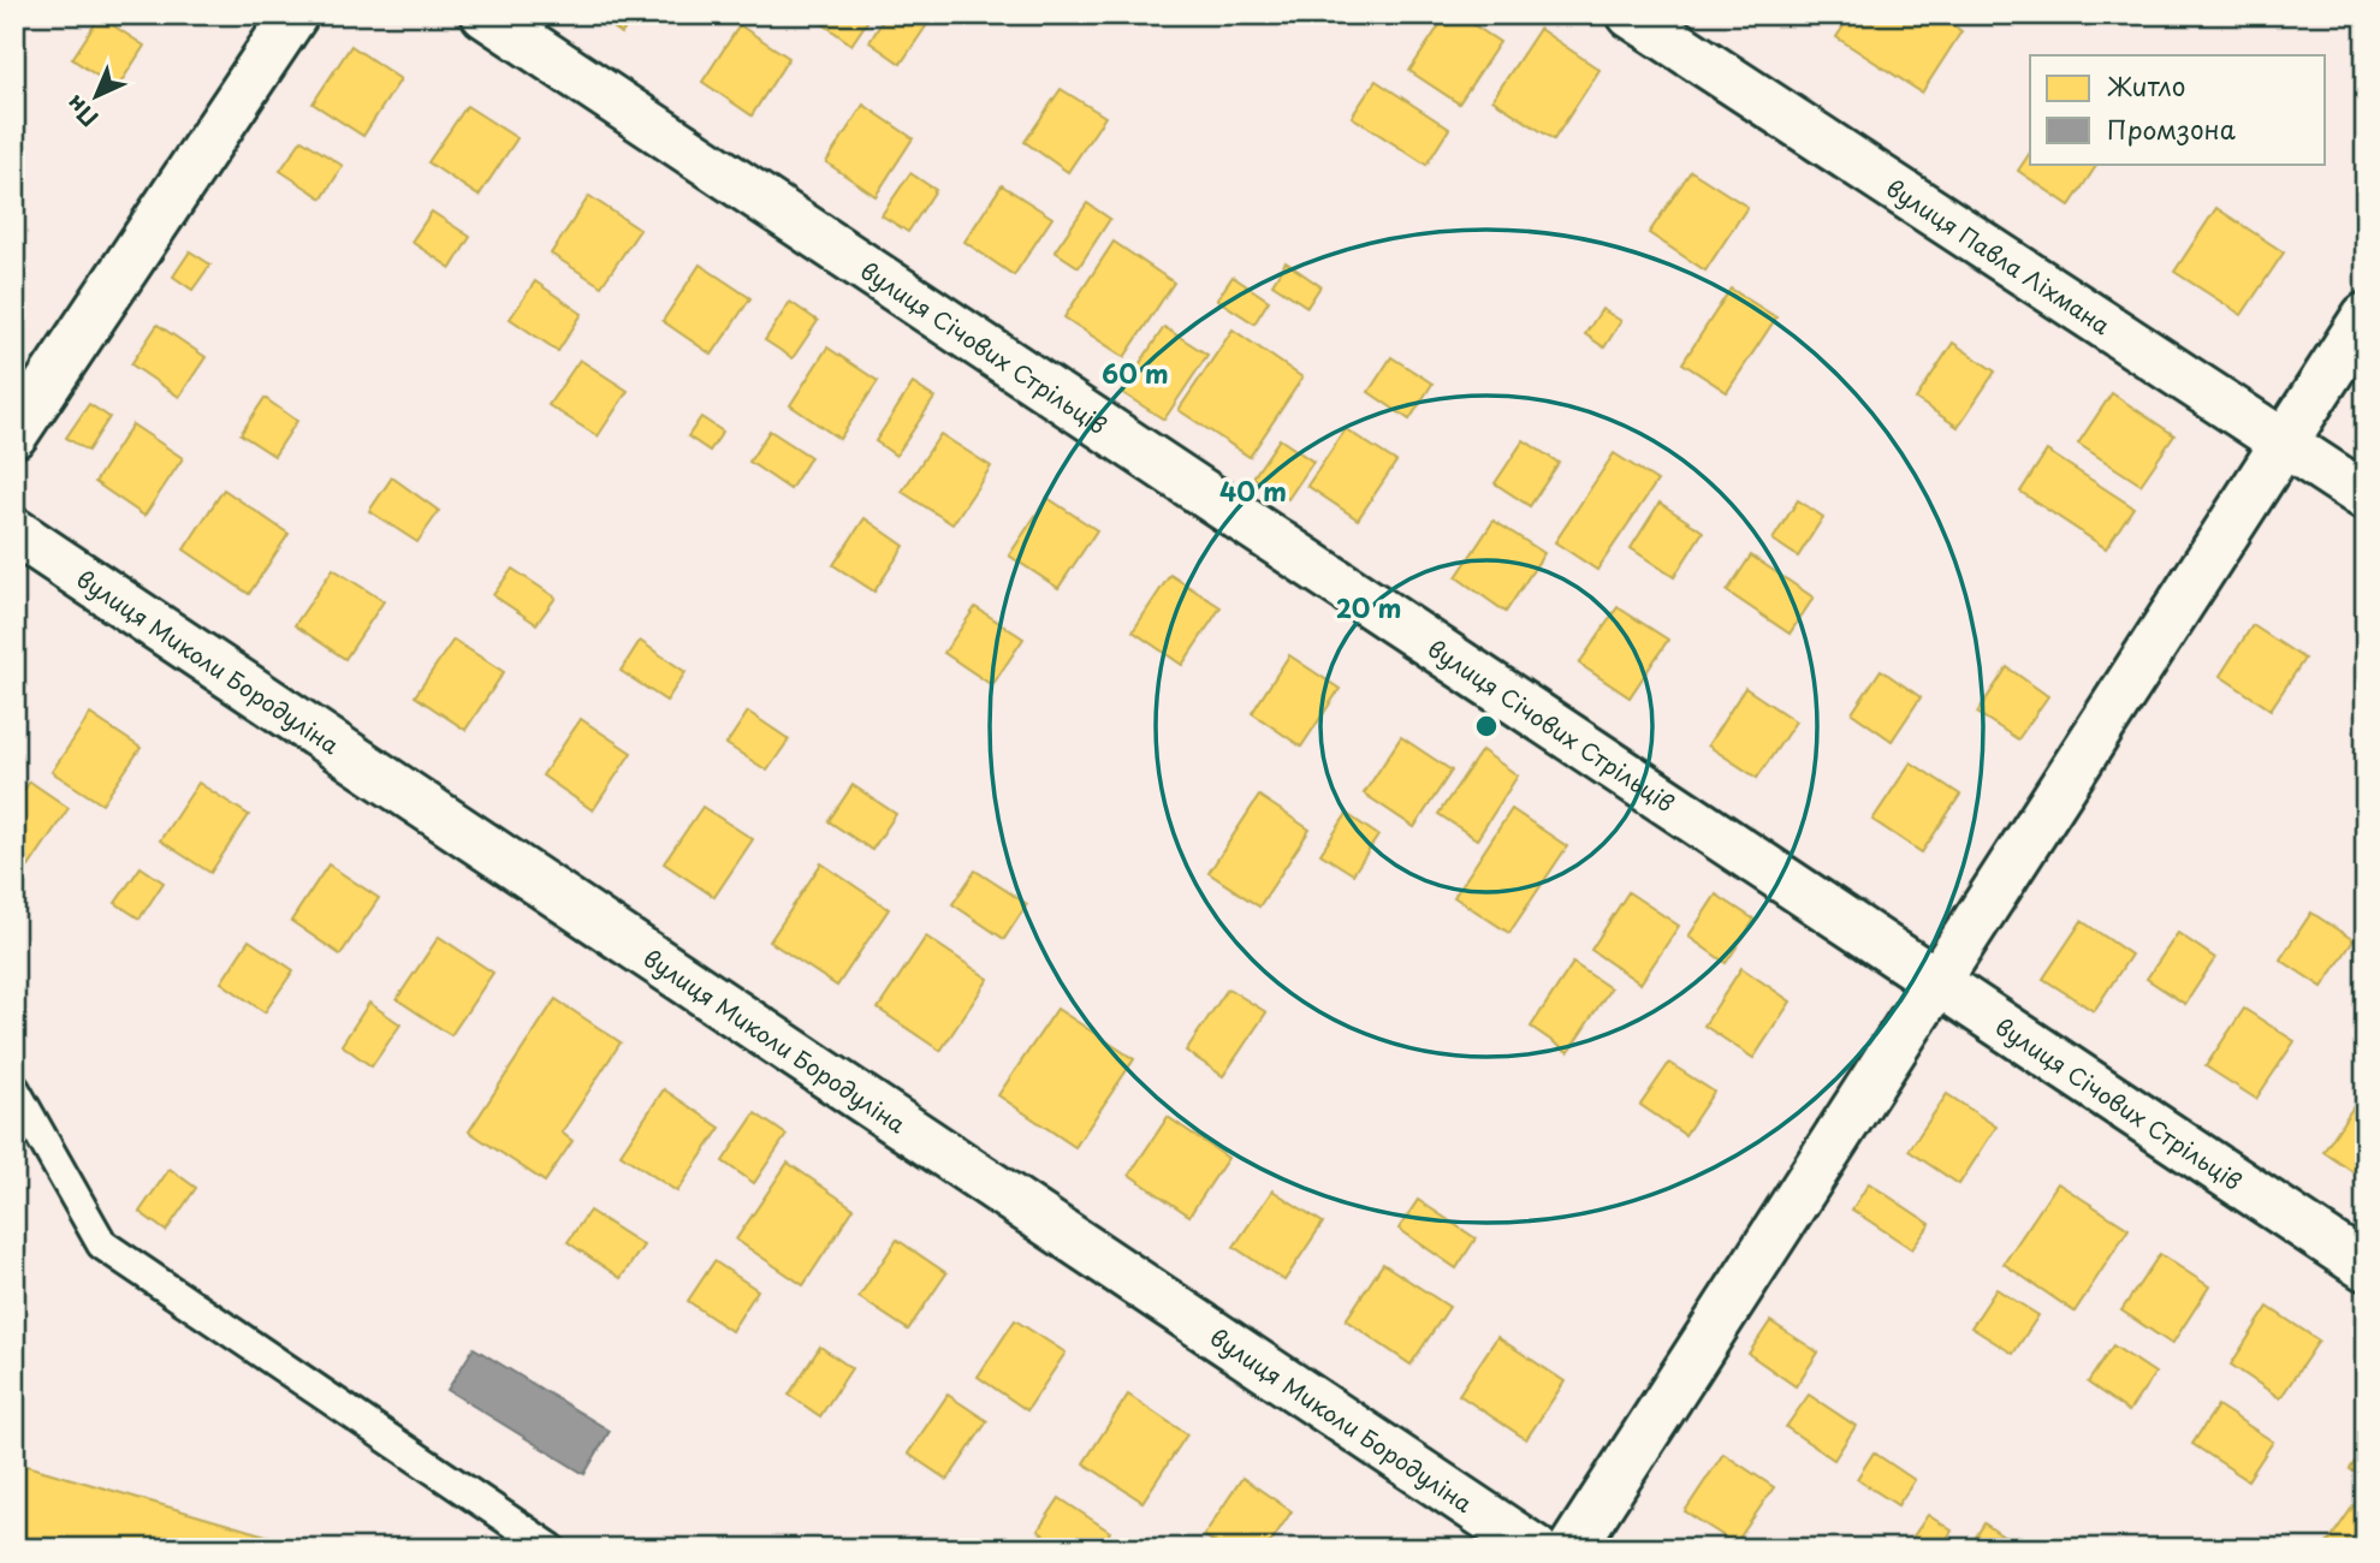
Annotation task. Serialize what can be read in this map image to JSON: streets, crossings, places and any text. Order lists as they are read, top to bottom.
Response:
{
  "streets": {
    "street": ["вулиця Павла Ліхмана", "вулиця Січових Стрільців", "вулиця Миколи Бородуліна"]
  },
  "legend": ["Житло", "Промзона"],
  "north": "bottom left",
  "rings": ["60 m", "40 m", "20 m"]
}
